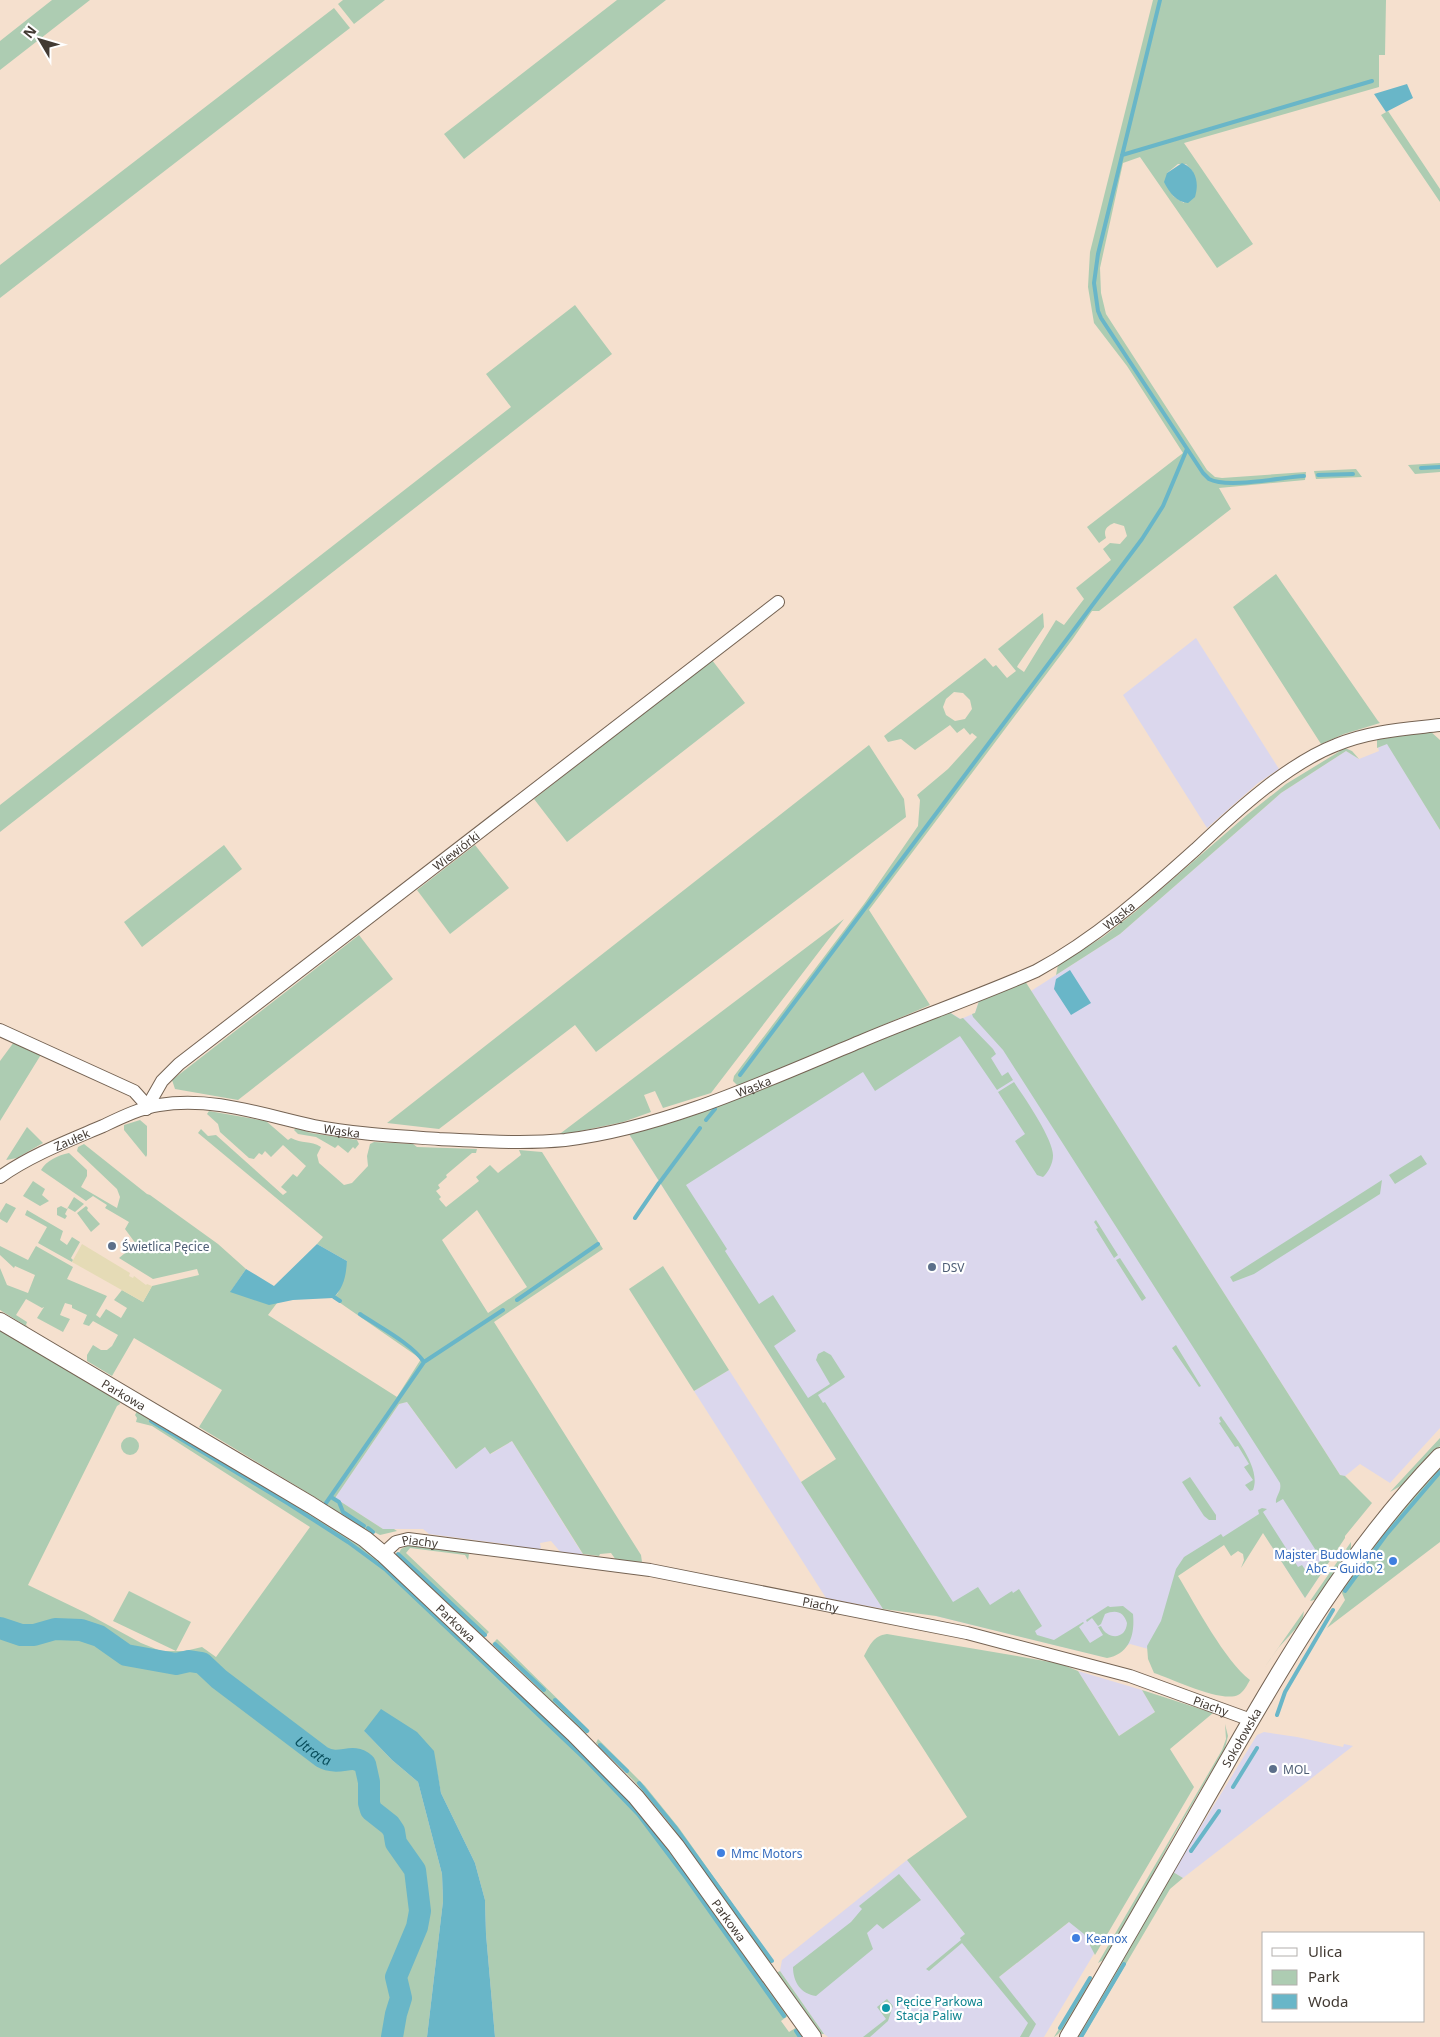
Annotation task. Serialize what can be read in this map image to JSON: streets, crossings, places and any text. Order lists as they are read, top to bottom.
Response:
{
  "streets": {
    "street": [
      "Wiewiórki",
      "Wąska",
      "Zaułek",
      "Parkowa",
      "Piachy",
      "Sokołowska"
    ]
  },
  "crossings": [
    ["Wiewiórki", "Wąska"],
    ["Wiewiórki", "Zaułek"],
    ["Wąska", "Zaułek"],
    ["Parkowa", "Piachy"],
    ["Piachy", "Sokołowska"]
  ],
  "water": ["Utrata"],
  "places": [
    "Świetlica Pęcice",
    "DSV",
    "Majster Budowlane Abc – Guido 2",
    "MOL",
    "Mmc Motors",
    "Keanox",
    "Pęcice Parkowa Stacja Paliw"
  ],
  "legend": ["Ulica", "Park", "Woda"],
  "north": "top left"
}
